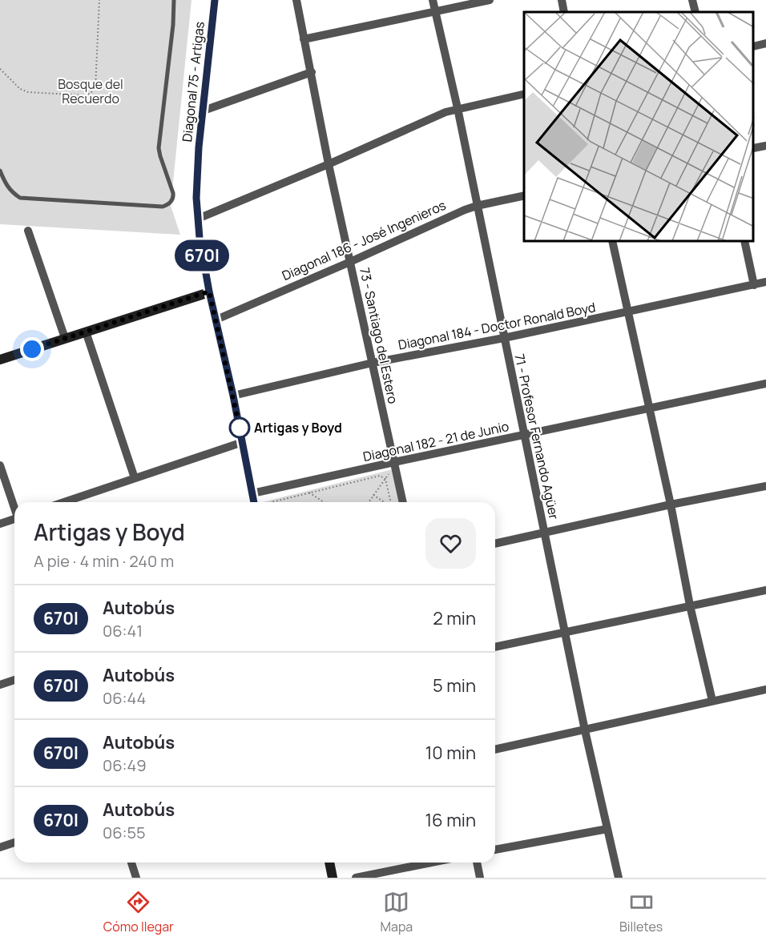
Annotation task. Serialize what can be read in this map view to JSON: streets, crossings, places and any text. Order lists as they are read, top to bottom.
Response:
{
  "streets": {
    "street": [
      "Diagonal 75 - Artigas",
      "Diagonal 186 - José Ingenieros",
      "Diagonal 184 - Doctor Ronald Boyd",
      "73 - Santiago del Estero",
      "71 - Profesor Fernando Agüer",
      "Diagonal 182 - 21 de Junio"
    ]
  },
  "crossings": [
    ["Diagonal 75 - Artigas", "Diagonal 186 - José Ingenieros"],
    ["Diagonal 75 - Artigas", "Diagonal 184 - Doctor Ronald Boyd"],
    ["Diagonal 75 - Artigas", "Diagonal 182 - 21 de Junio"],
    ["Diagonal 186 - José Ingenieros", "73 - Santiago del Estero"],
    ["Diagonal 186 - José Ingenieros", "71 - Profesor Fernando Agüer"],
    ["Diagonal 184 - Doctor Ronald Boyd", "73 - Santiago del Estero"],
    ["Diagonal 184 - Doctor Ronald Boyd", "71 - Profesor Fernando Agüer"],
    ["73 - Santiago del Estero", "Diagonal 182 - 21 de Junio"],
    ["71 - Profesor Fernando Agüer", "Diagonal 182 - 21 de Junio"]
  ],
  "parks": ["Bosque del Recuerdo"],
  "places": ["Artigas y Boyd"],
  "lines": ["bus line 670I"],
  "page": {
    "on_map": "670I",
    "heading": ["Artigas y Boyd", "A pie · 4 min · 240 m"],
    "list": [
      {
        "mark": "670I",
        "name": "Autobús",
        "note": "06:41",
        "value": "2 min"
      },
      {
        "mark": "670I",
        "name": "Autobús",
        "note": "06:44",
        "value": "5 min"
      },
      {
        "mark": "670I",
        "name": "Autobús",
        "note": "06:49",
        "value": "10 min"
      },
      {
        "mark": "670I",
        "name": "Autobús",
        "note": "06:55",
        "value": "16 min"
      }
    ],
    "tabs": ["Cómo llegar", "Mapa", "Billetes"]
  }
}
